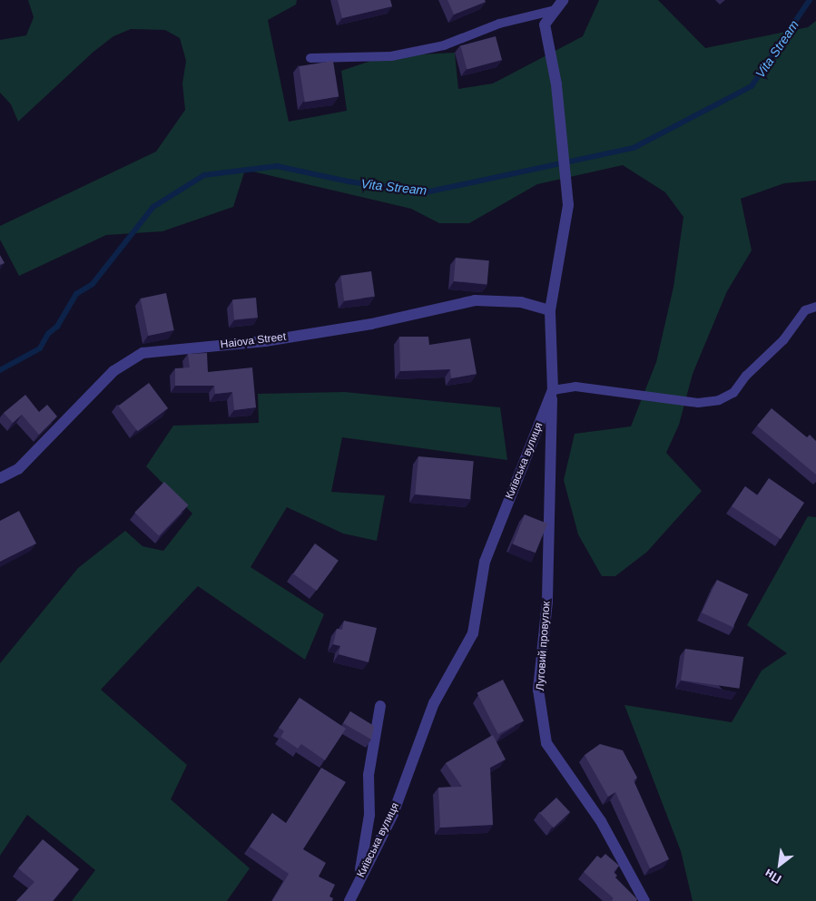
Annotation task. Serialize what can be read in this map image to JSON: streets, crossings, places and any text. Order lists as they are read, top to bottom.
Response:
{
  "streets": {
    "street": ["Haiova Street", "Київська вулиця", "Луговий провулок"]
  },
  "crossings": [
    ["Haiova Street", "Київська вулиця"],
    ["Київська вулиця", "Луговий провулок"]
  ],
  "water": ["Vita Stream"],
  "north": "bottom left"
}
